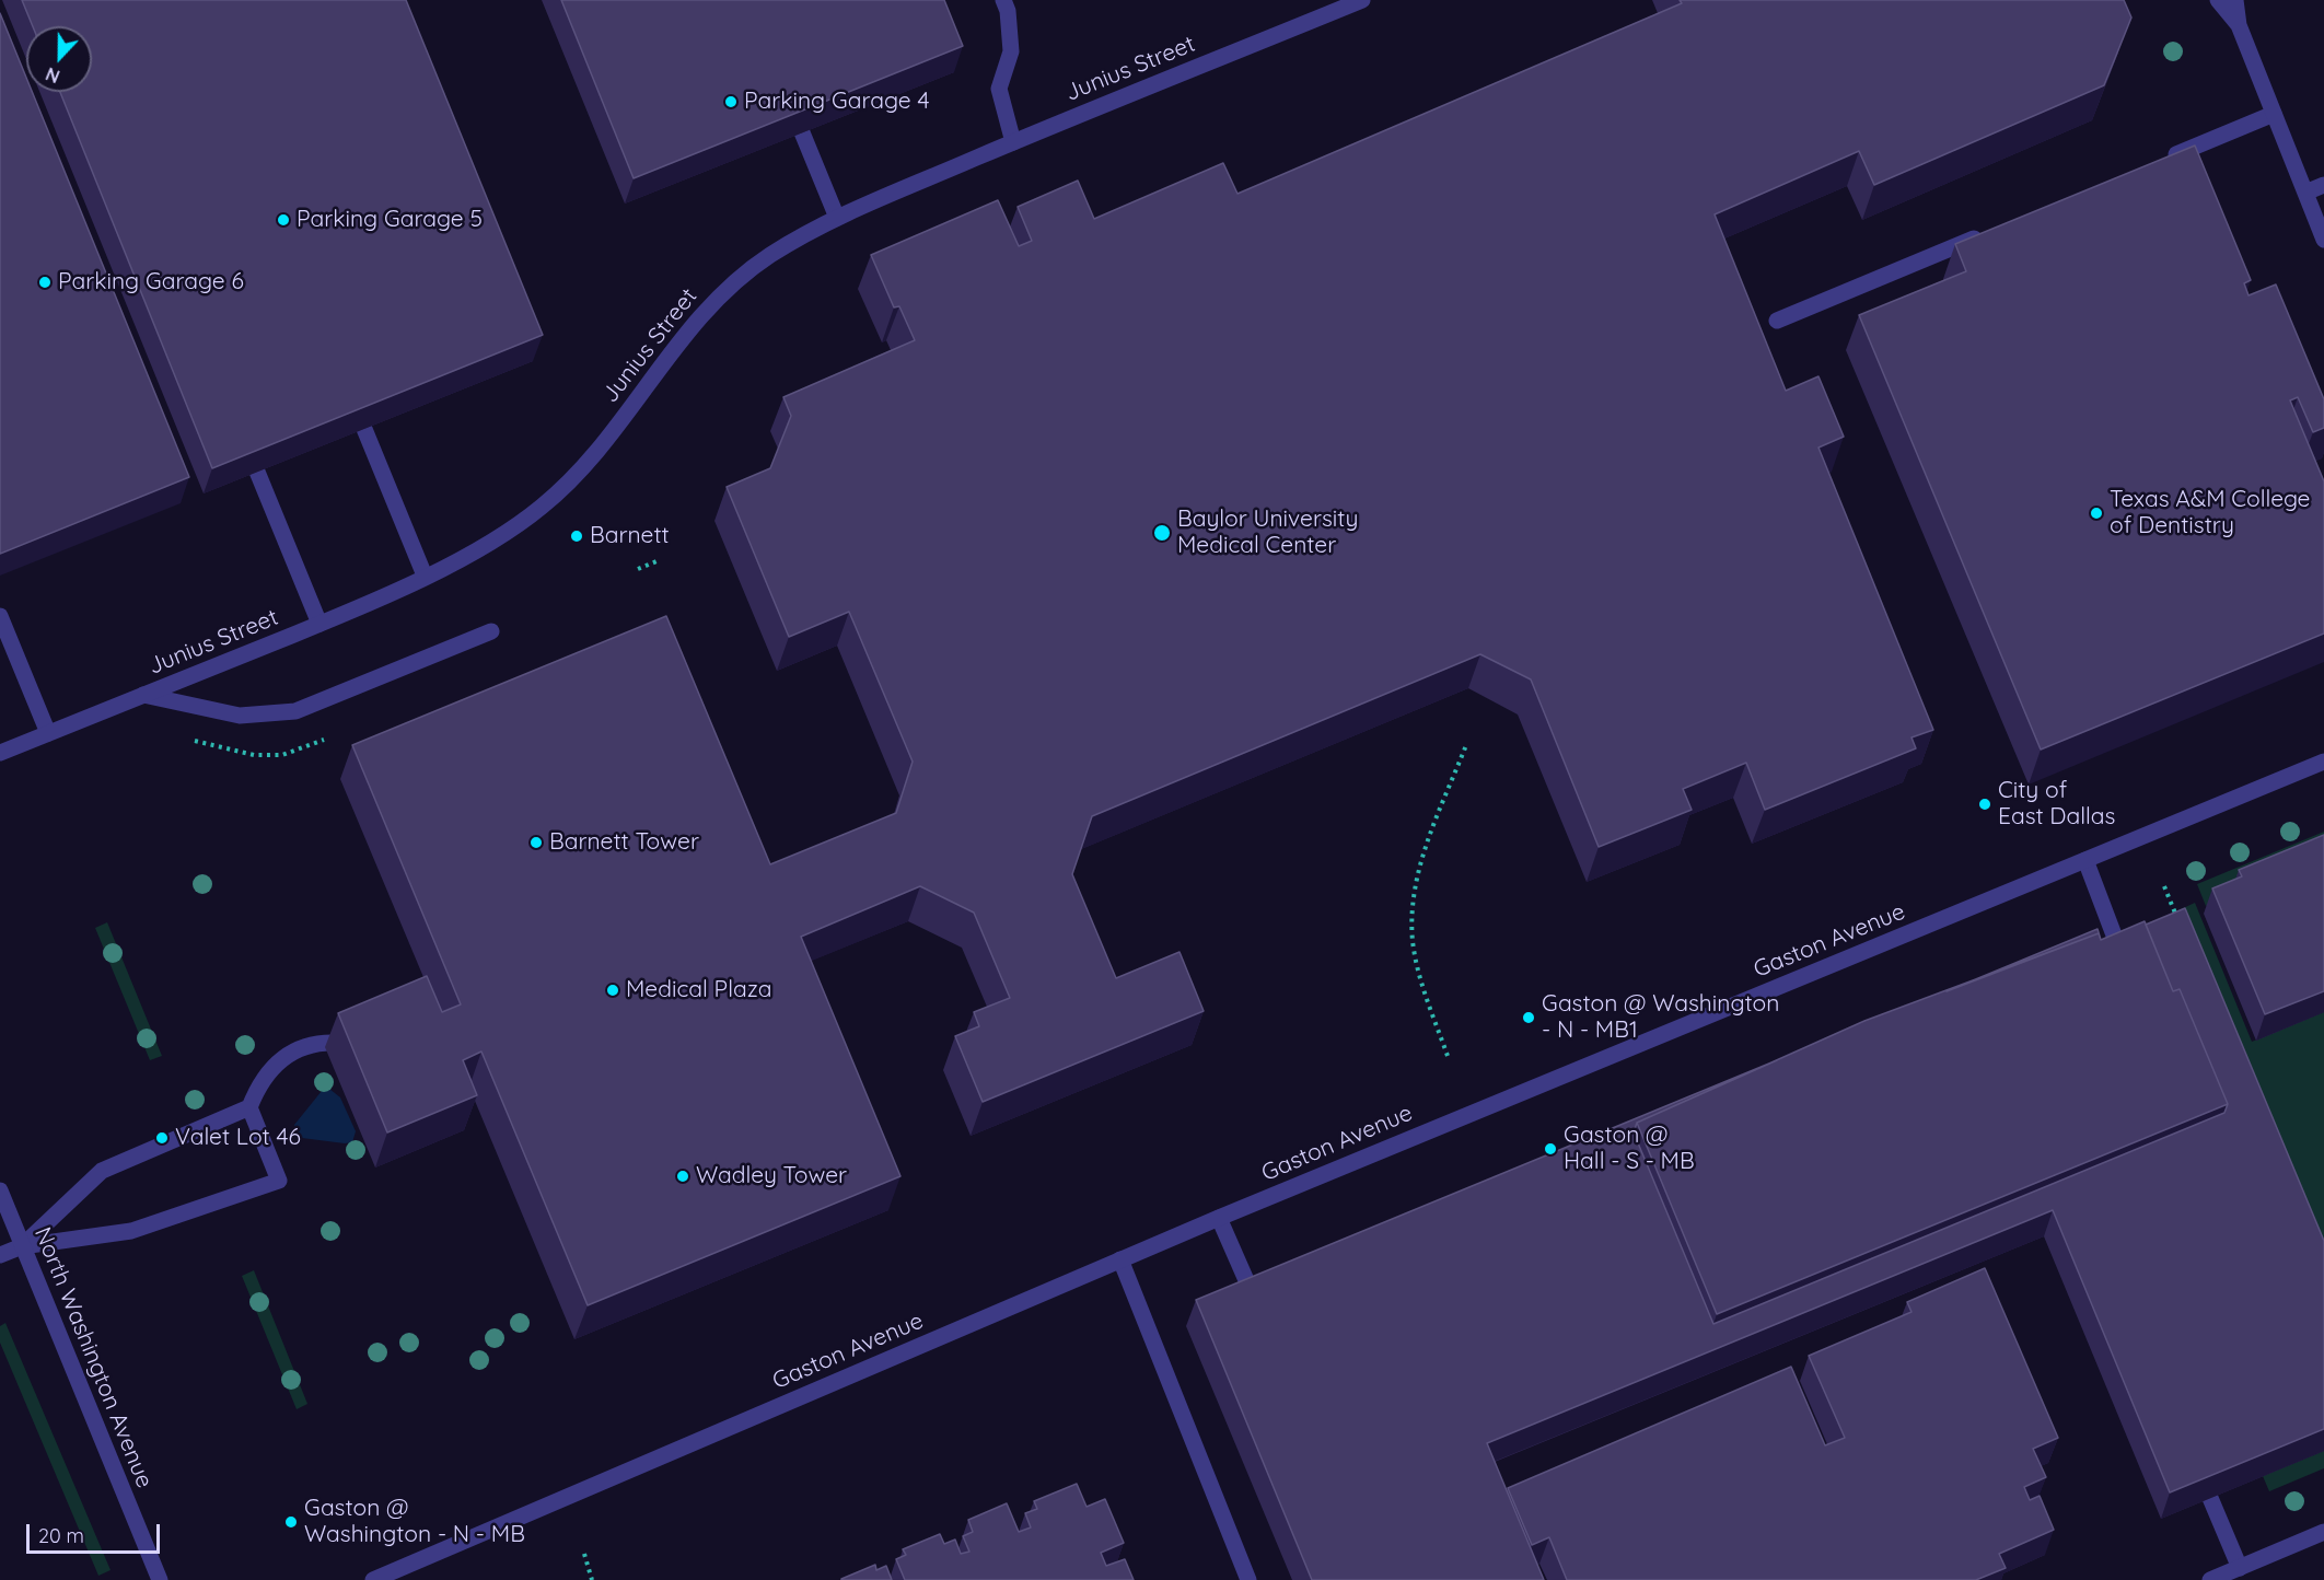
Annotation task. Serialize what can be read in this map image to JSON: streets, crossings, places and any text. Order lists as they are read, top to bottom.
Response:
{
  "streets": {
    "street": ["Junius Street", "Gaston Avenue", "North Washington Avenue"]
  },
  "places": [
    "Parking Garage 4",
    "Parking Garage 5",
    "Parking Garage 6",
    "Texas A&M College of Dentistry",
    "Baylor University Medical Center",
    "Barnett",
    "City of East Dallas",
    "Barnett Tower",
    "Medical Plaza",
    "Gaston @ Washington - N - MB1",
    "Valet Lot 46",
    "Gaston @ Hall - S - MB",
    "Wadley Tower",
    "Gaston @ Washington - N - MB"
  ],
  "scale_bar": "20 m",
  "north": "bottom"
}
